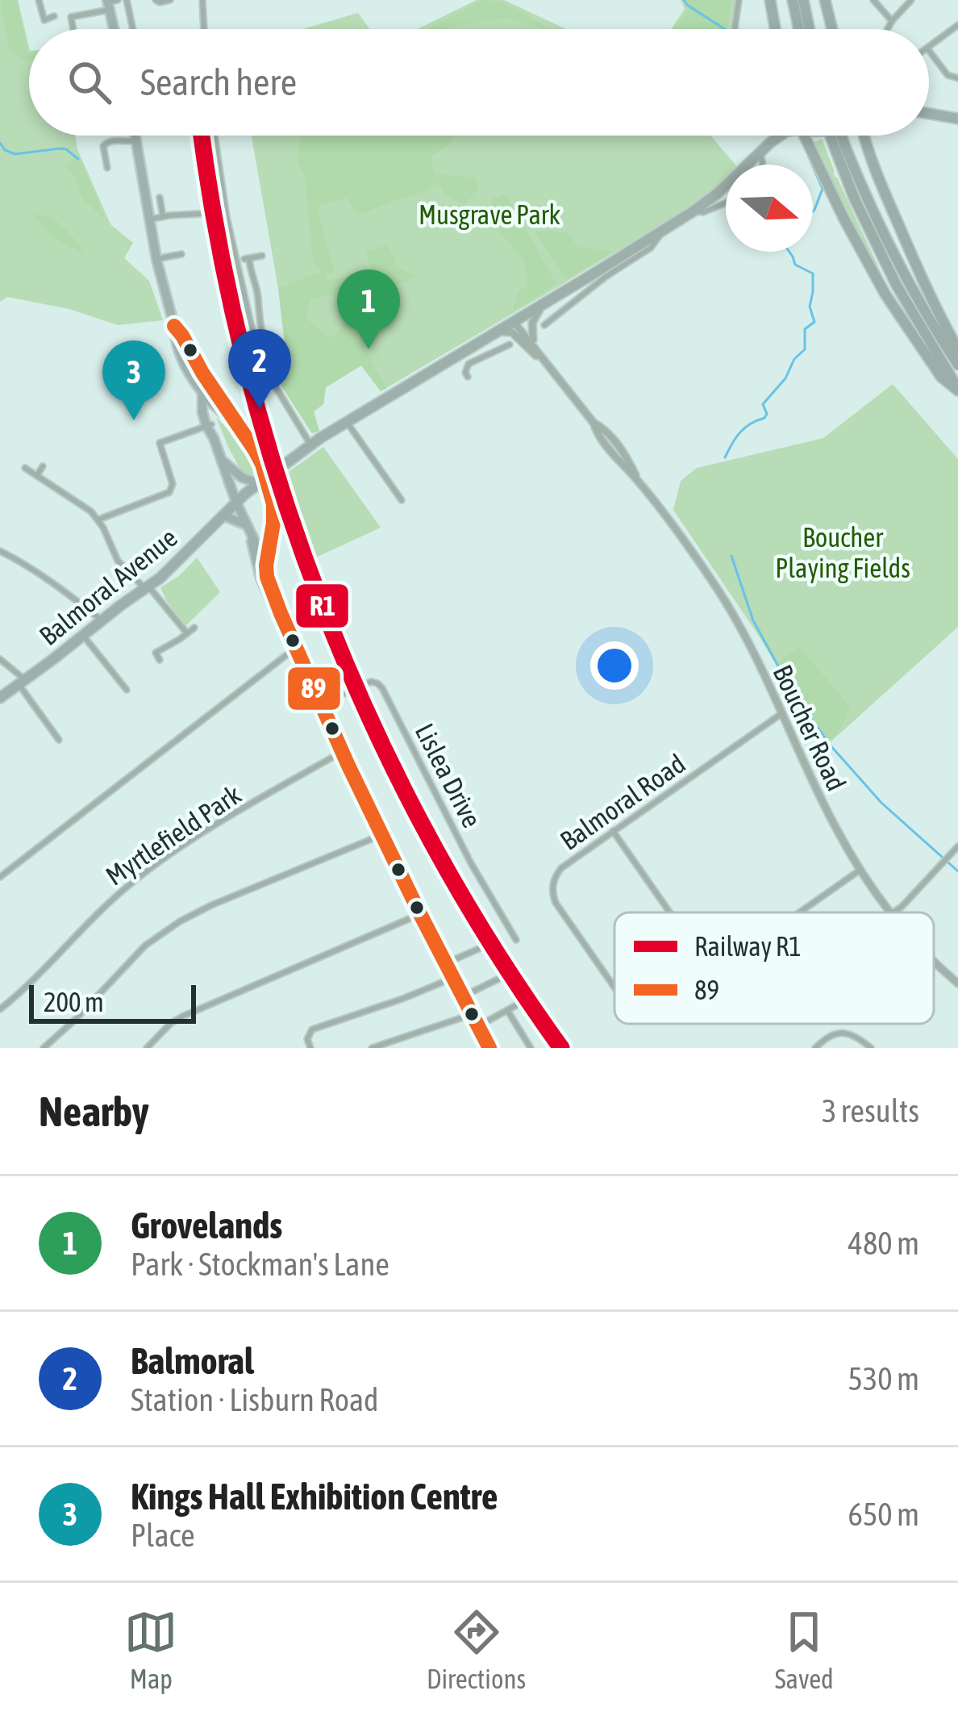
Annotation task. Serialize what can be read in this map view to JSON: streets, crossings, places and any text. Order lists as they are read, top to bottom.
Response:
{
  "streets": {
    "highway": ["Balmoral Avenue"],
    "street": [
      "Boucher Road",
      "Lislea Drive",
      "Balmoral Road",
      "Myrtlefield Park"
    ]
  },
  "crossings": [
    ["Balmoral Avenue", "Boucher Road"],
    ["Boucher Road", "Balmoral Road"]
  ],
  "parks": ["Musgrave Park", "Boucher Playing Fields"],
  "lines": ["rail line R1", "transit line 89"],
  "legend": ["Railway R1", "89"],
  "scale_bar": "200 m",
  "north": "right",
  "page": {
    "search": "Search here",
    "pins": ["1", "2", "3"],
    "scale": "200 m",
    "heading": ["Nearby", "3 results"],
    "list": [
      {
        "mark": "1",
        "name": "Grovelands",
        "note": "Park · Stockman's Lane",
        "value": "480 m"
      },
      {
        "mark": "2",
        "name": "Balmoral",
        "note": "Station · Lisburn Road",
        "value": "530 m"
      },
      {
        "mark": "3",
        "name": "Kings Hall Exhibition Centre",
        "note": "Place",
        "value": "650 m"
      }
    ],
    "nav": ["Map", "Directions", "Saved"]
  }
}
